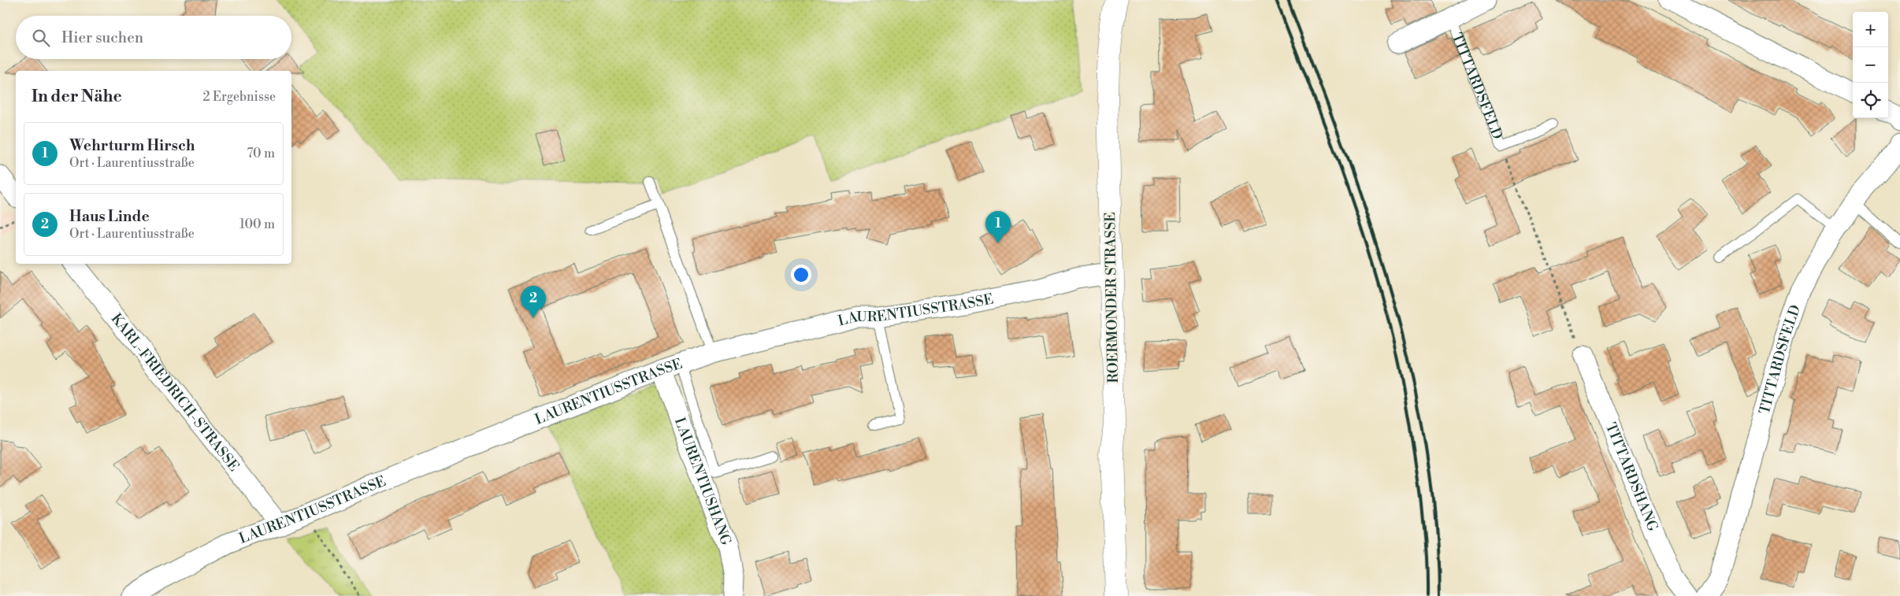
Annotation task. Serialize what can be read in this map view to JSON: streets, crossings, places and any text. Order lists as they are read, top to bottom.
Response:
{
  "streets": {
    "main road": ["ROERMONDER STRASSE"],
    "street": [
      "TITTARDSFELD",
      "LAURENTIUSSTRASSE",
      "KARL-FRIEDRICH-STRASSE",
      "TITTARDSHANG",
      "LAURENTIUSHANG"
    ]
  },
  "crossings": [
    ["ROERMONDER STRASSE", "LAURENTIUSSTRASSE"],
    ["LAURENTIUSSTRASSE", "KARL-FRIEDRICH-STRASSE"],
    ["LAURENTIUSSTRASSE", "LAURENTIUSHANG"]
  ],
  "page": {
    "map_buttons": ["+", "−"],
    "search": "Hier suchen",
    "heading": ["In der Nähe", "2 Ergebnisse"],
    "list": [
      {
        "mark": "1",
        "name": "Wehrturm Hirsch",
        "note": "Ort · Laurentiusstraße",
        "value": "70 m"
      },
      {
        "mark": "2",
        "name": "Haus Linde",
        "note": "Ort · Laurentiusstraße",
        "value": "100 m"
      }
    ],
    "pins": ["1", "2"]
  }
}
